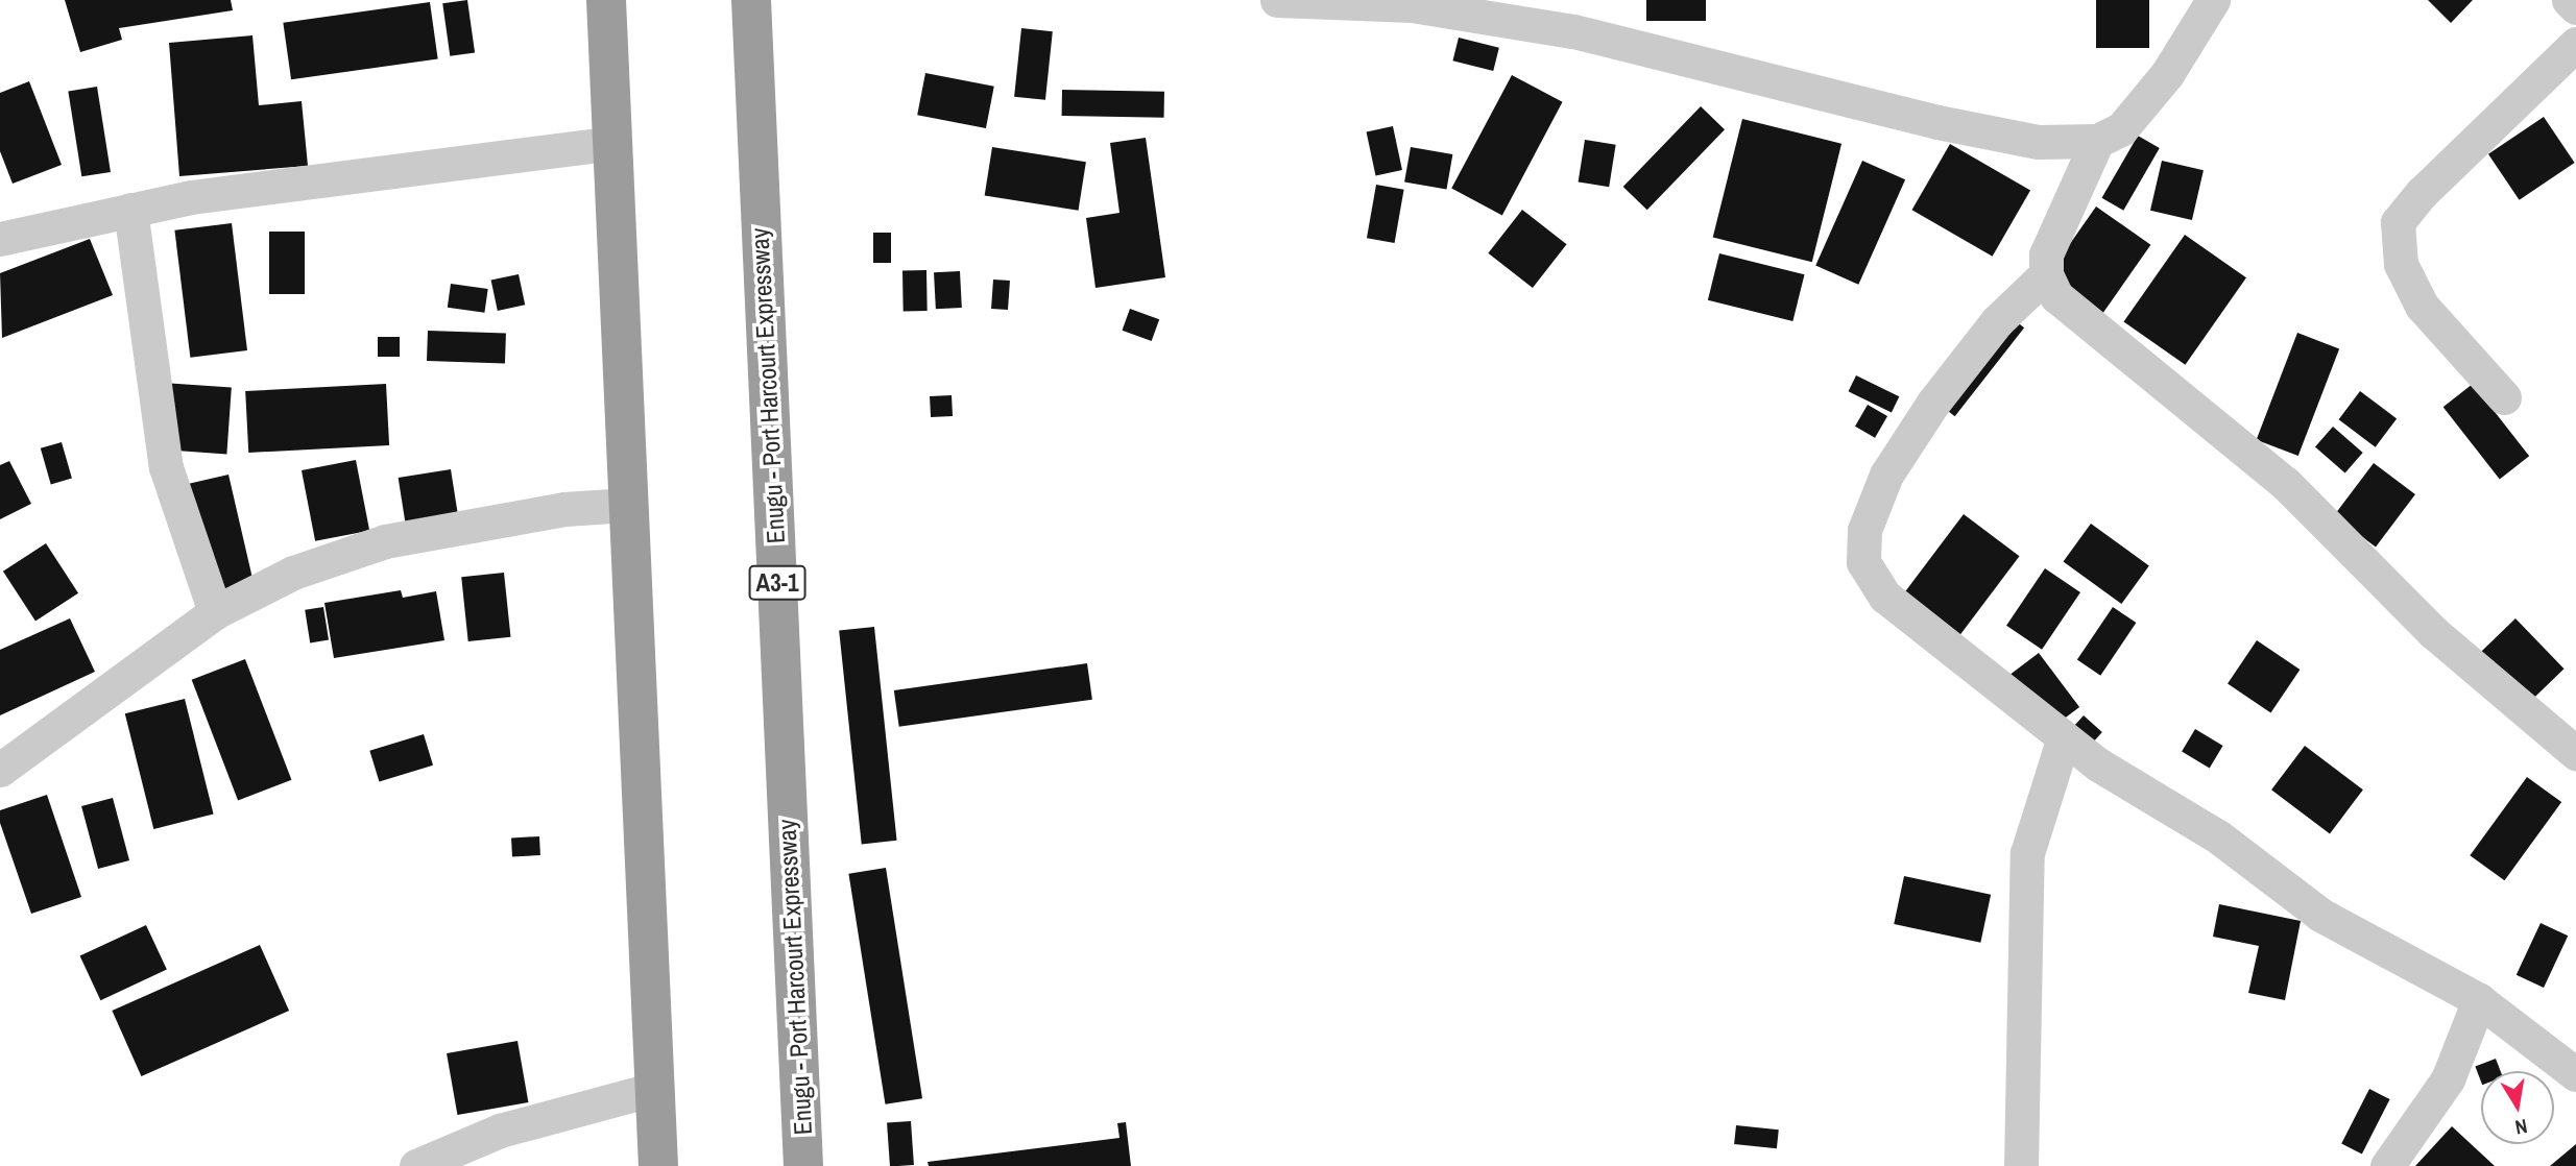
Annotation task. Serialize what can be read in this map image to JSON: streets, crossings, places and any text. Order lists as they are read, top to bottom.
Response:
{
  "streets": {
    "highway": ["Enugu - Port Harcourt Expressway", "A3-1"]
  },
  "north": "bottom"
}
